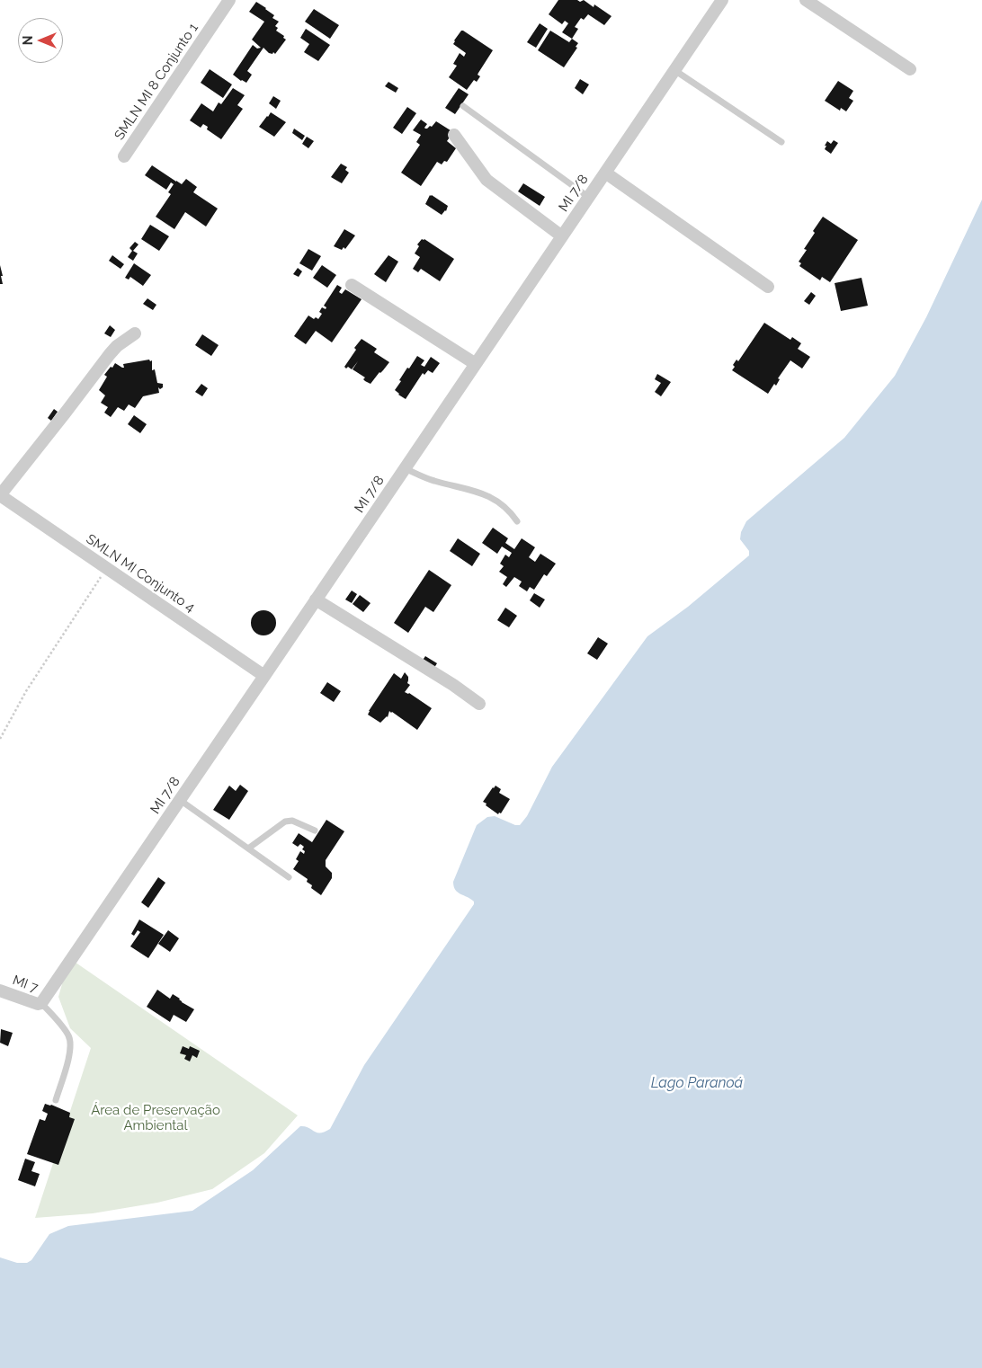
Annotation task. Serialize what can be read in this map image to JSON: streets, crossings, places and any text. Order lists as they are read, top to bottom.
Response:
{
  "streets": {
    "street": [
      "SMLN MI 8 Conjunto 1",
      "MI 7/8",
      "SMLN MI Conjunto 4",
      "MI 7"
    ]
  },
  "crossings": [
    ["MI 7/8", "SMLN MI Conjunto 4"],
    ["MI 7/8", "MI 7"]
  ],
  "water": ["Lago Paranoá"],
  "parks": ["Área de Preservação Ambiental"],
  "north": "left"
}
